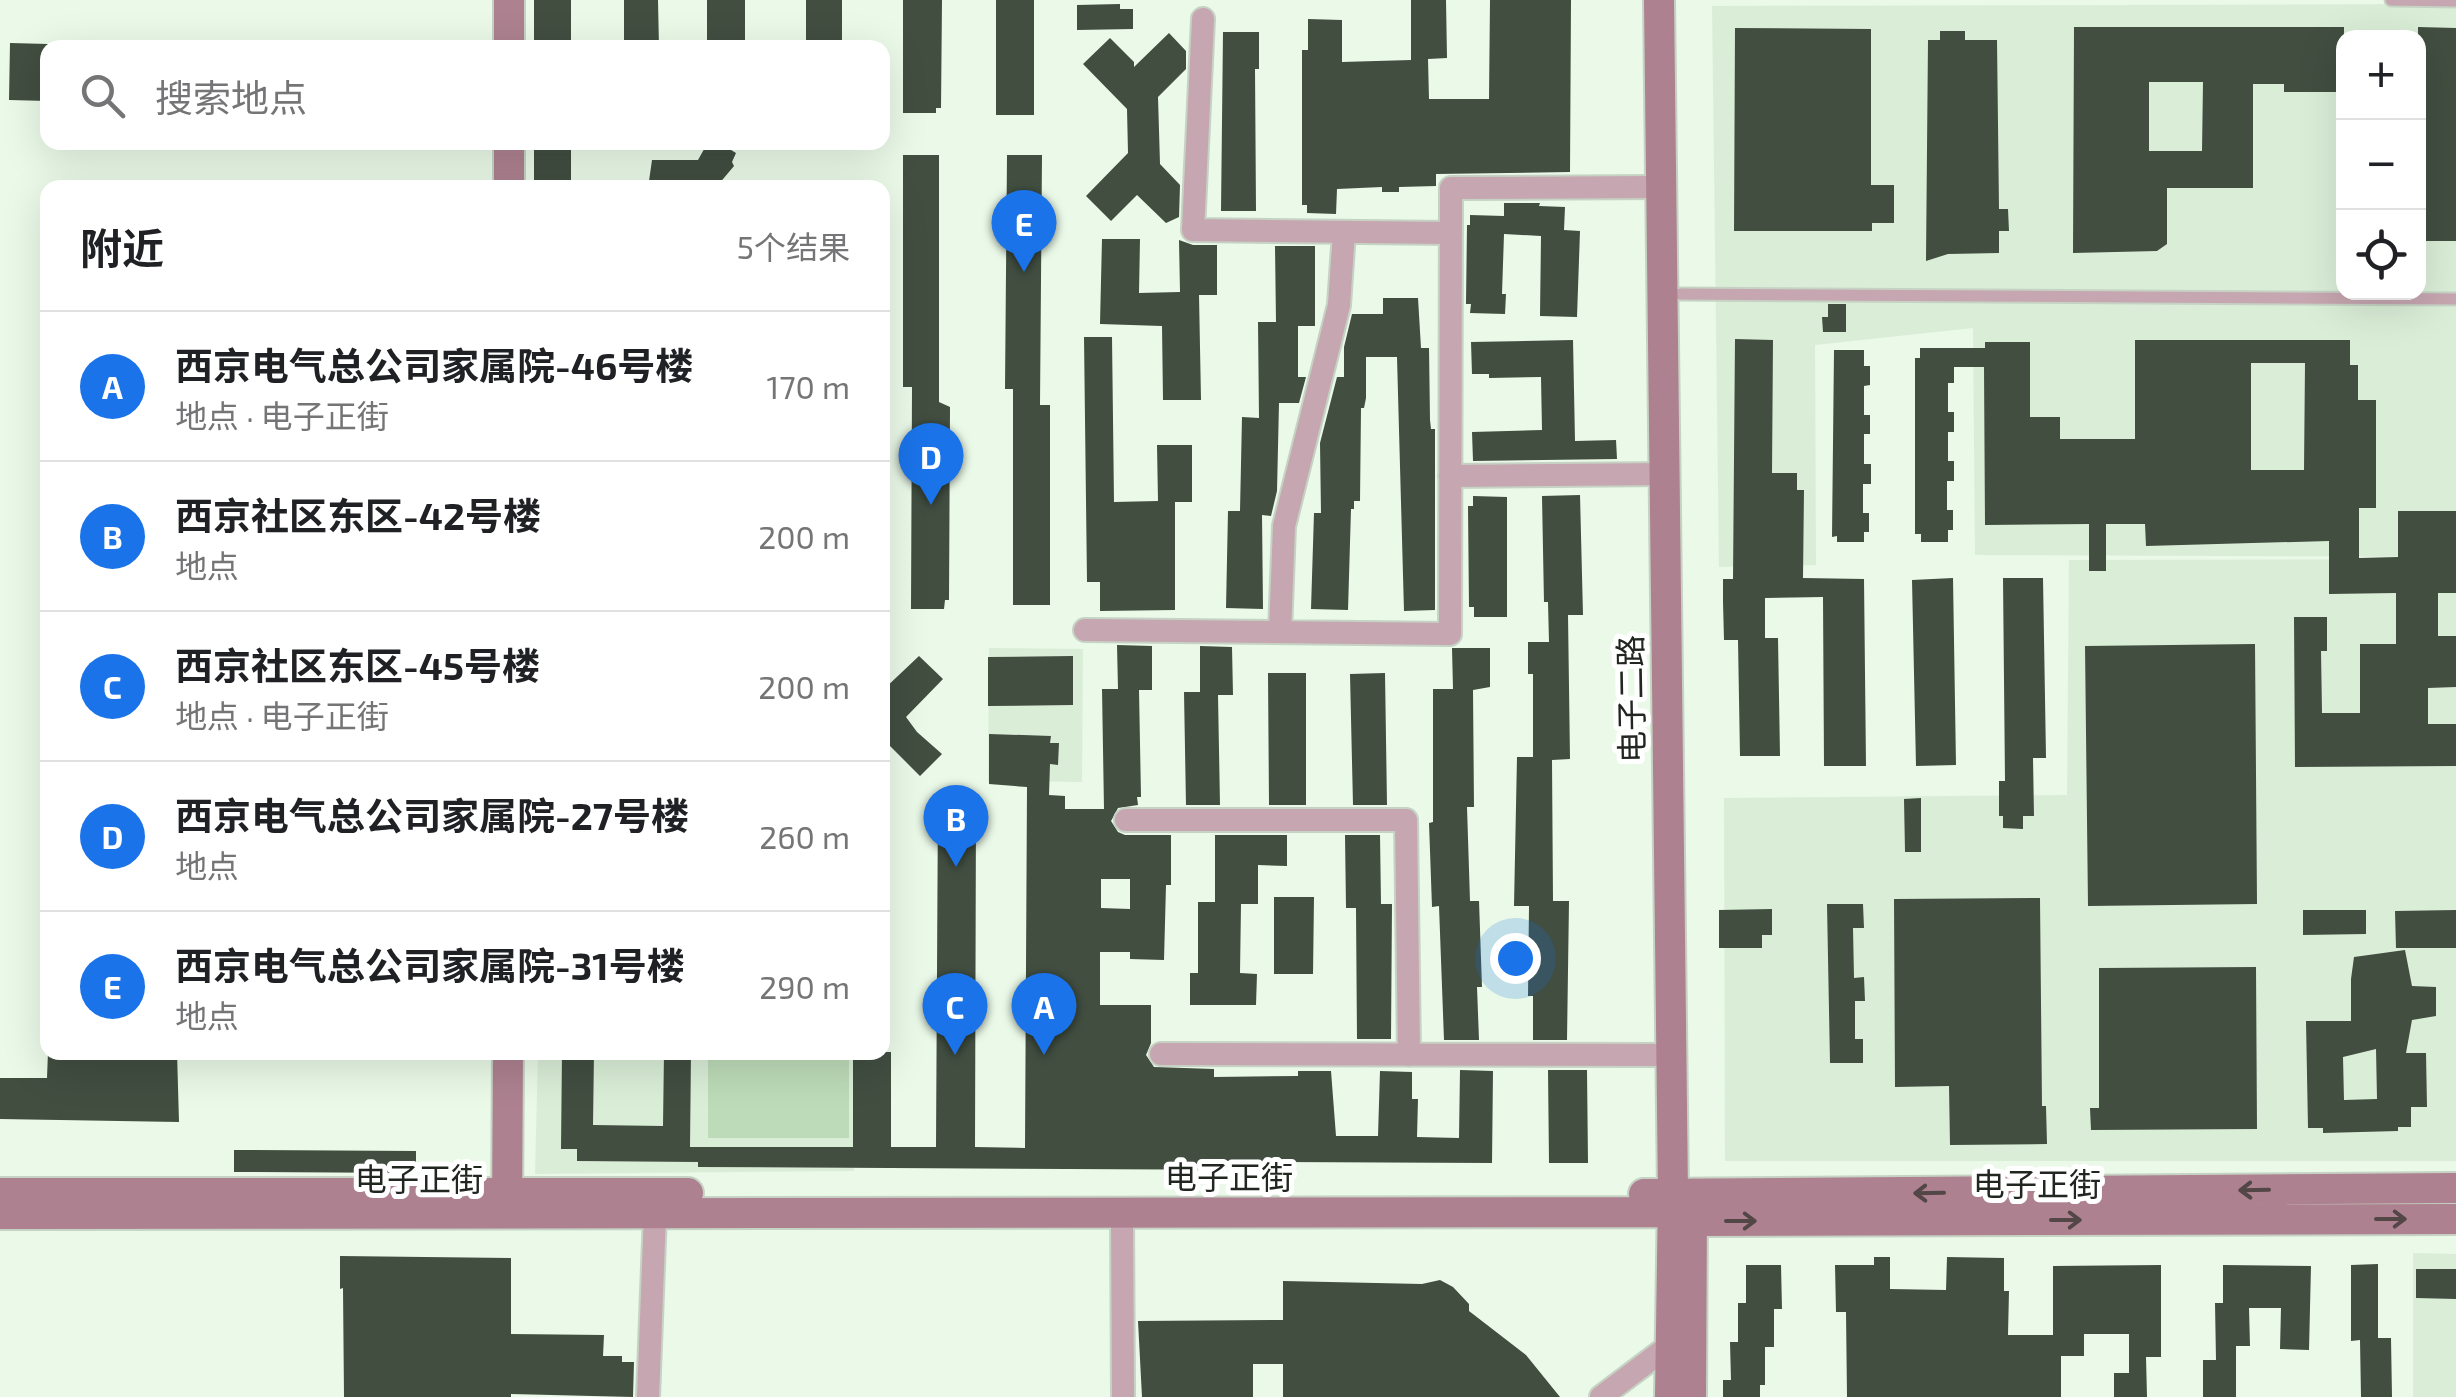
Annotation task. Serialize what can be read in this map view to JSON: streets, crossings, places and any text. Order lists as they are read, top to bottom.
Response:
{
  "streets": {
    "main road": ["电子二路", "电子正街"]
  },
  "crossings": [
    ["电子二路", "电子正街"]
  ],
  "page": {
    "map_buttons": ["+", "−"],
    "search": "搜索地点",
    "heading": ["附近", "5个结果"],
    "pins": [
      "E",
      "D",
      "B",
      "A",
      "C"
    ],
    "list": [
      {
        "mark": "A",
        "name": "西京电气总公司家属院-46号楼",
        "note": "地点 · 电子正街",
        "value": "170 m"
      },
      {
        "mark": "B",
        "name": "西京社区东区-42号楼",
        "note": "地点",
        "value": "200 m"
      },
      {
        "mark": "C",
        "name": "西京社区东区-45号楼",
        "note": "地点 · 电子正街",
        "value": "200 m"
      },
      {
        "mark": "D",
        "name": "西京电气总公司家属院-27号楼",
        "note": "地点",
        "value": "260 m"
      },
      {
        "mark": "E",
        "name": "西京电气总公司家属院-31号楼",
        "note": "地点",
        "value": "290 m"
      }
    ]
  }
}
